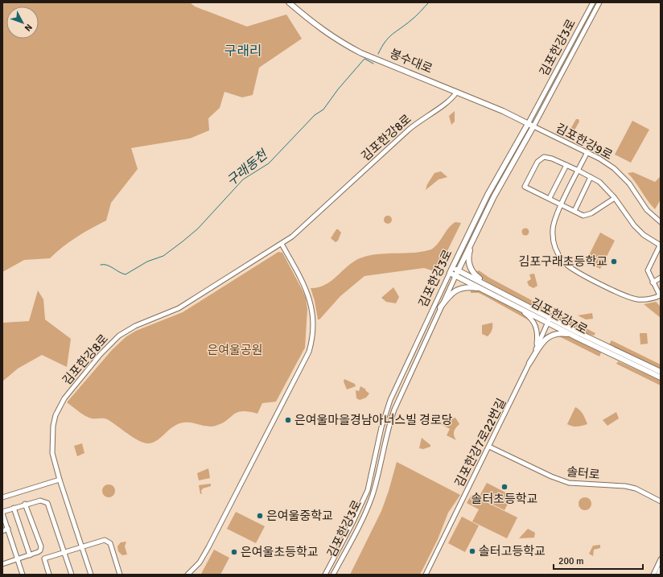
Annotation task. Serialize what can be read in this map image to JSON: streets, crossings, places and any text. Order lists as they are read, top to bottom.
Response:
{
  "streets": {
    "main road": ["김포한강3로", "봉수대로", "김포한강7로"],
    "street": [
      "김포한강8로",
      "김포한강9로",
      "김포한강7로22번길",
      "솔터로"
    ]
  },
  "crossings": [
    ["김포한강3로", "봉수대로"],
    ["김포한강3로", "김포한강9로"],
    ["김포한강3로", "김포한강7로"],
    ["봉수대로", "김포한강8로"],
    ["봉수대로", "김포한강9로"],
    ["김포한강7로", "김포한강7로22번길"],
    ["김포한강7로22번길", "솔터로"]
  ],
  "districts": ["구래리"],
  "water": ["구래동천"],
  "parks": ["은여울공원"],
  "places": [
    "김포구래초등학교",
    "은여울마을경남아너스빌 경로당",
    "솔터초등학교",
    "은여울중학교",
    "솔터고등학교",
    "은여울초등학교"
  ],
  "scale_bar": "200 m",
  "north": "bottom right"
}
